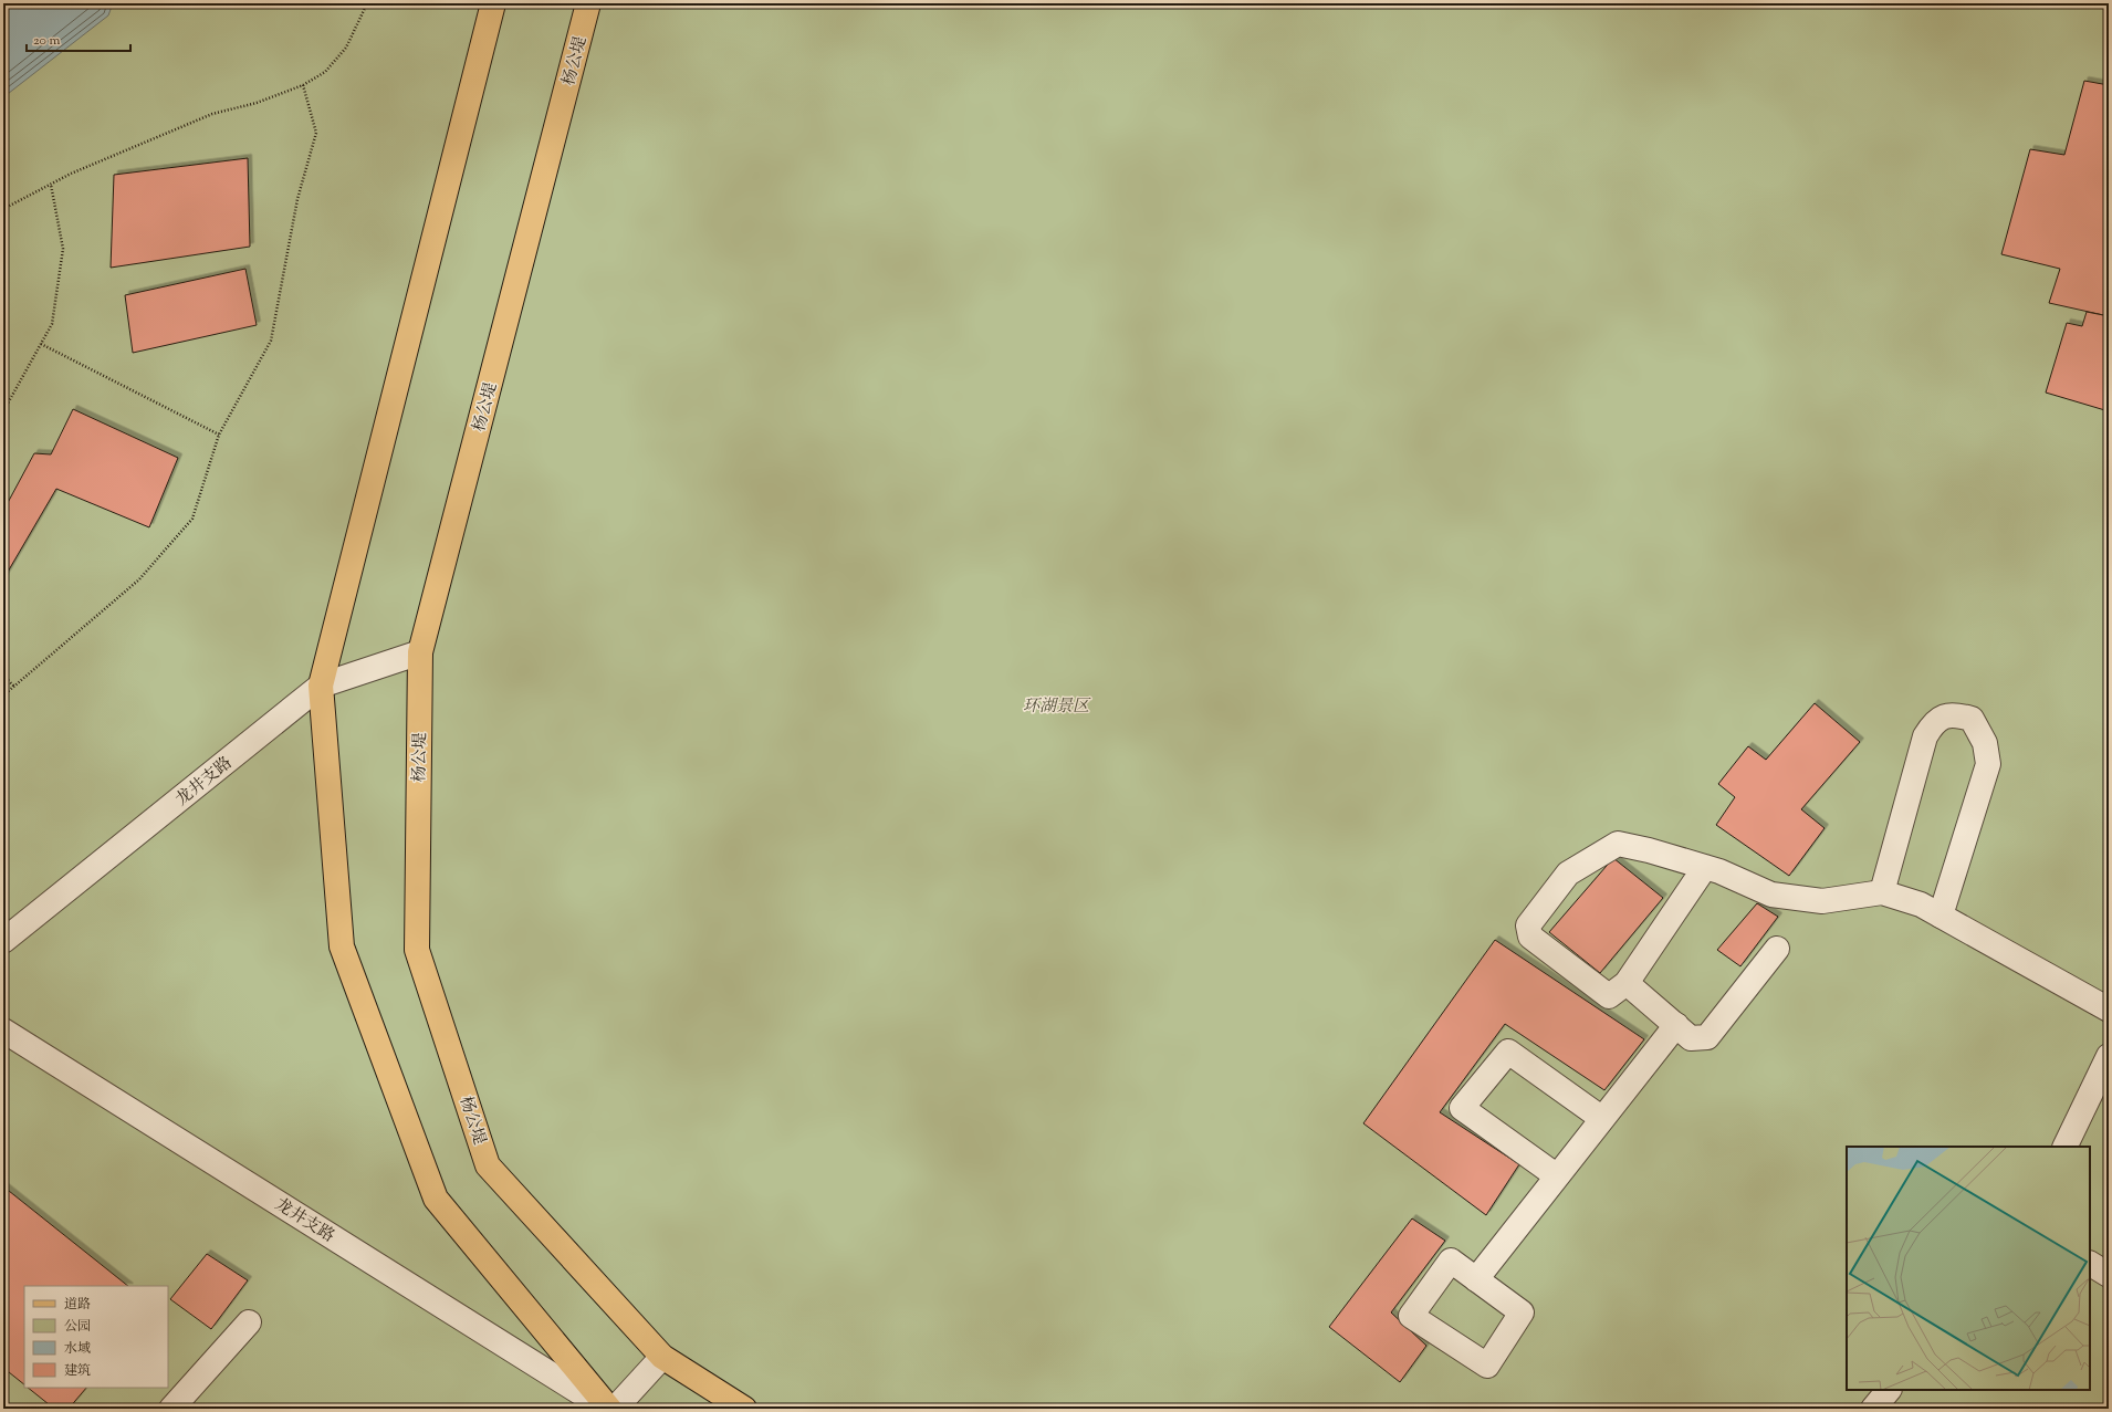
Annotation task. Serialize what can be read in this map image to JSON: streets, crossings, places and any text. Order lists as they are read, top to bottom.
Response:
{
  "streets": {
    "main road": ["杨公堤"],
    "street": ["龙井支路"]
  },
  "crossings": [
    ["杨公堤", "龙井支路"]
  ],
  "parks": ["环湖景区"],
  "legend": [
    "道路",
    "公园",
    "水域",
    "建筑"
  ],
  "scale_bar": "20 m"
}
